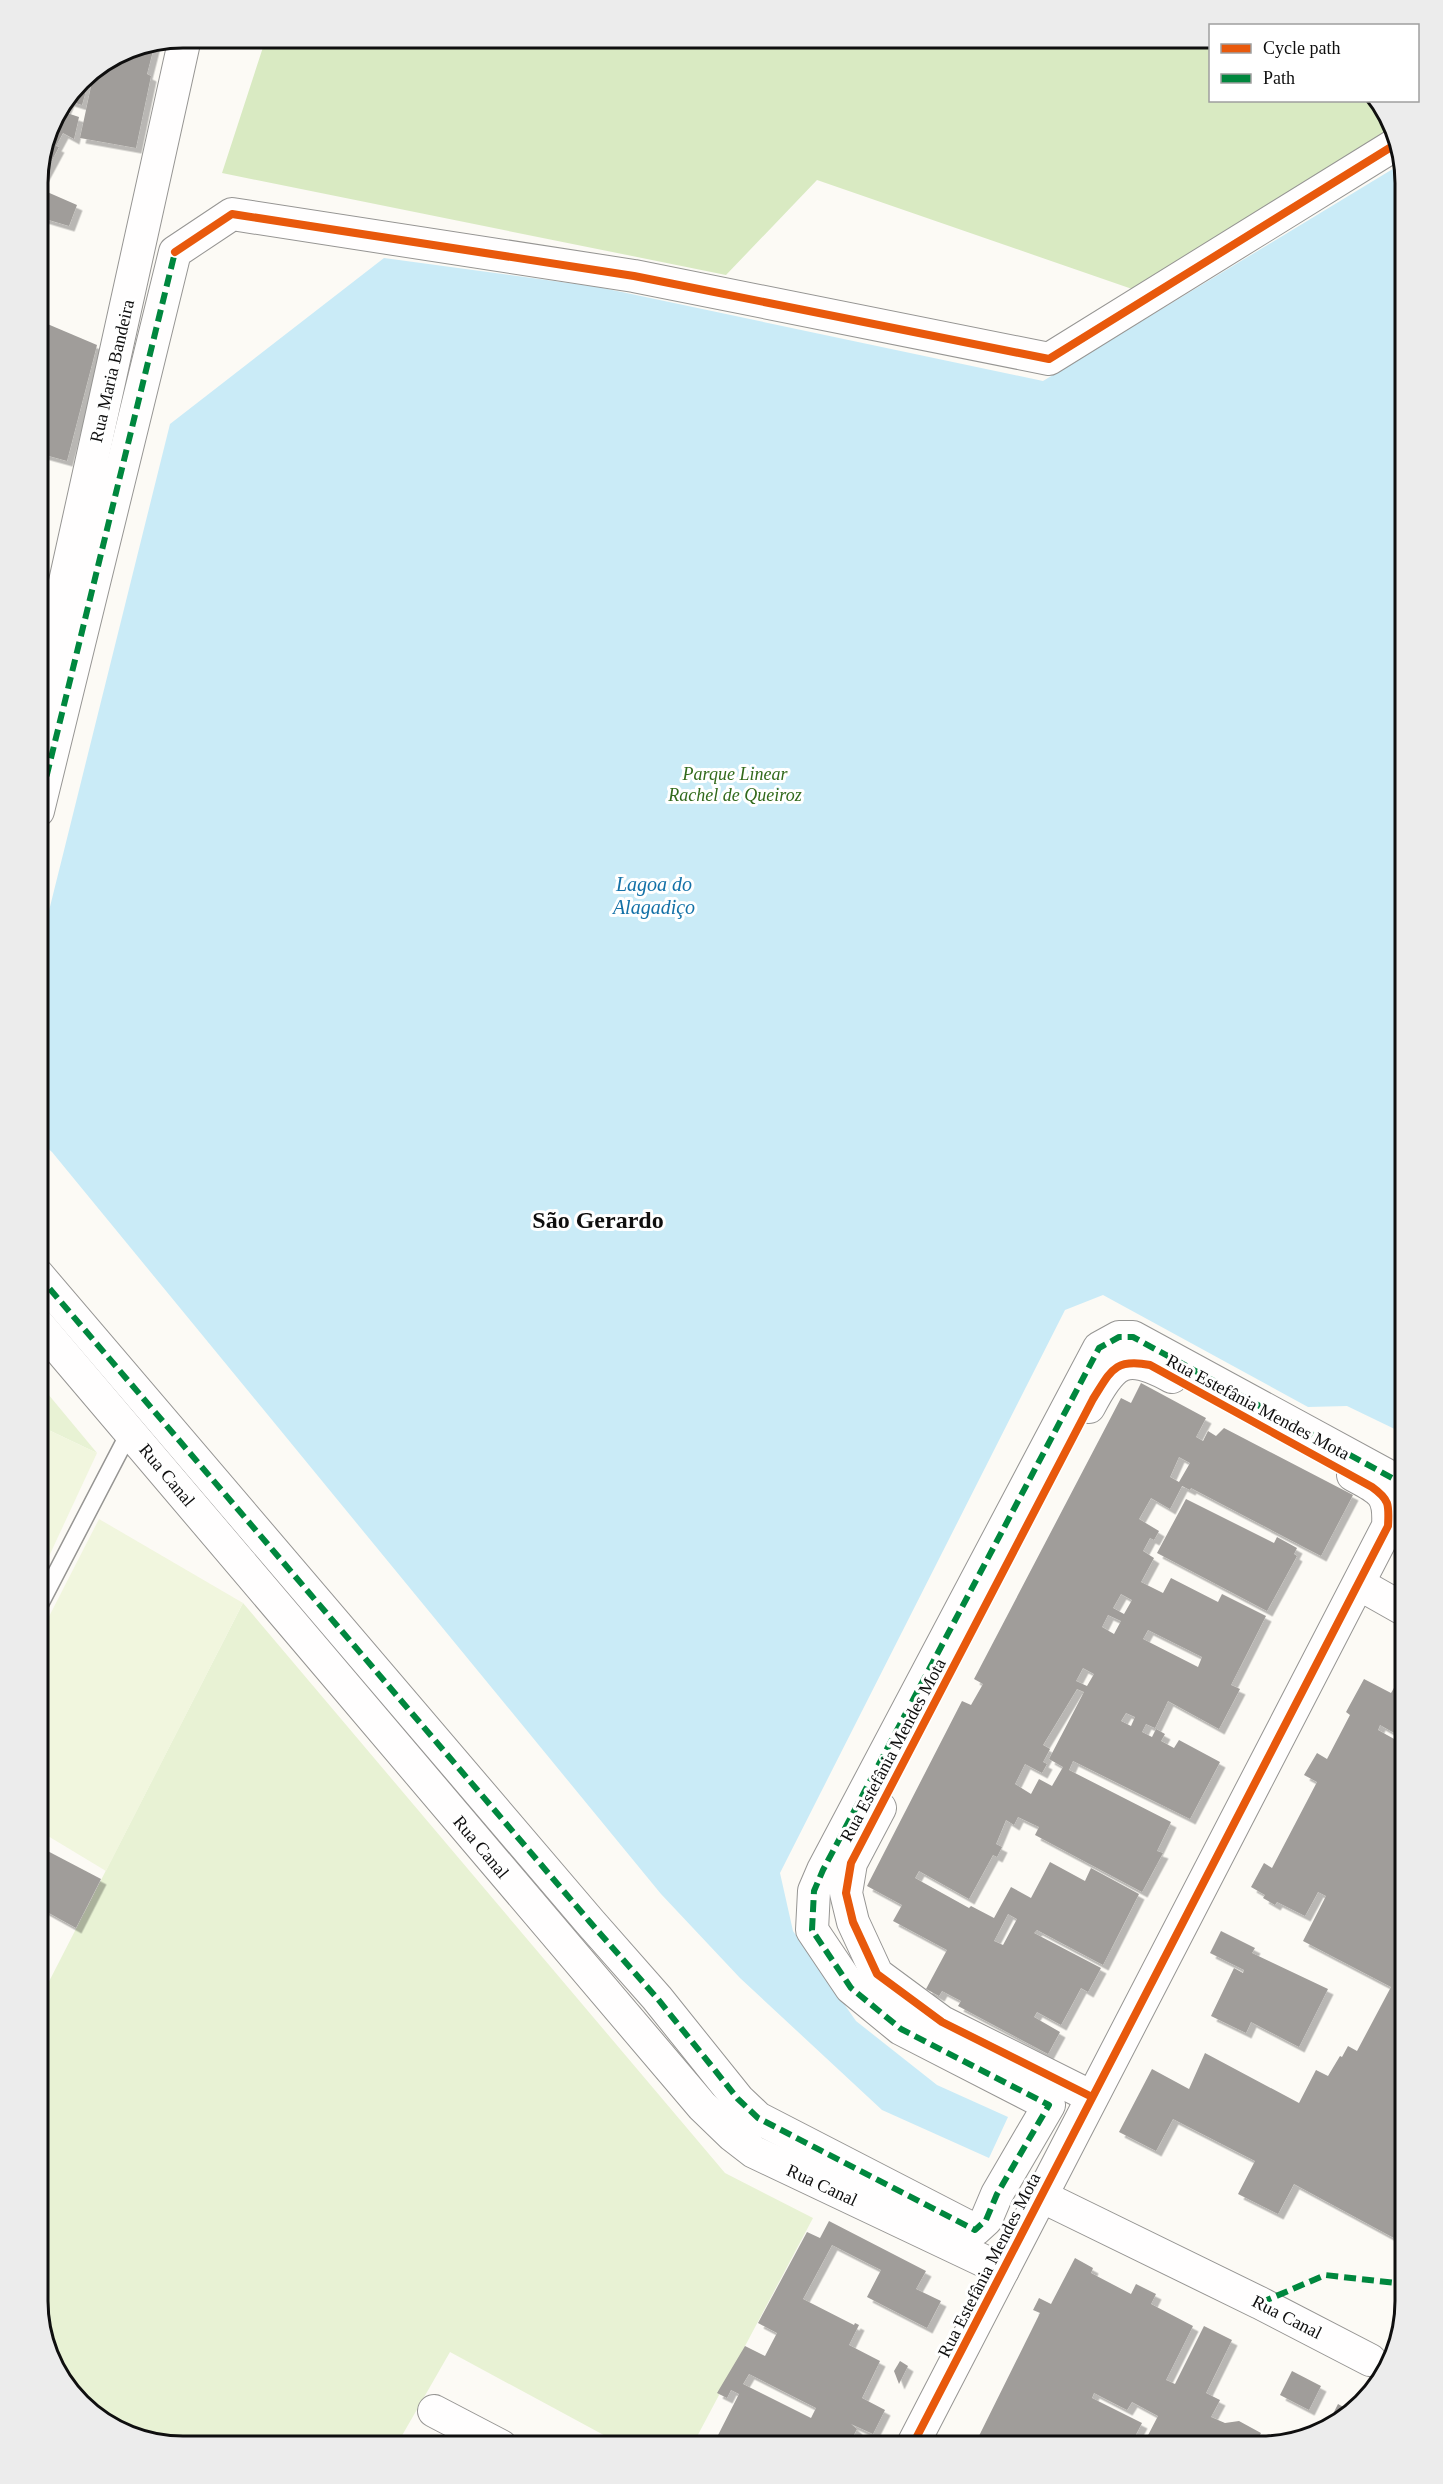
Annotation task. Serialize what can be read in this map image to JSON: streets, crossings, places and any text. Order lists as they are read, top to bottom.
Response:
{
  "streets": {
    "street": ["Rua Maria Bandeira", "Rua Estefânia Mendes Mota", "Rua Canal"]
  },
  "crossings": [
    ["Rua Estefânia Mendes Mota", "Rua Canal"]
  ],
  "districts": ["São Gerardo"],
  "water": ["Lagoa do Alagadiço"],
  "parks": ["Parque Linear Rachel de Queiroz"],
  "legend": ["Cycle path", "Path"]
}
